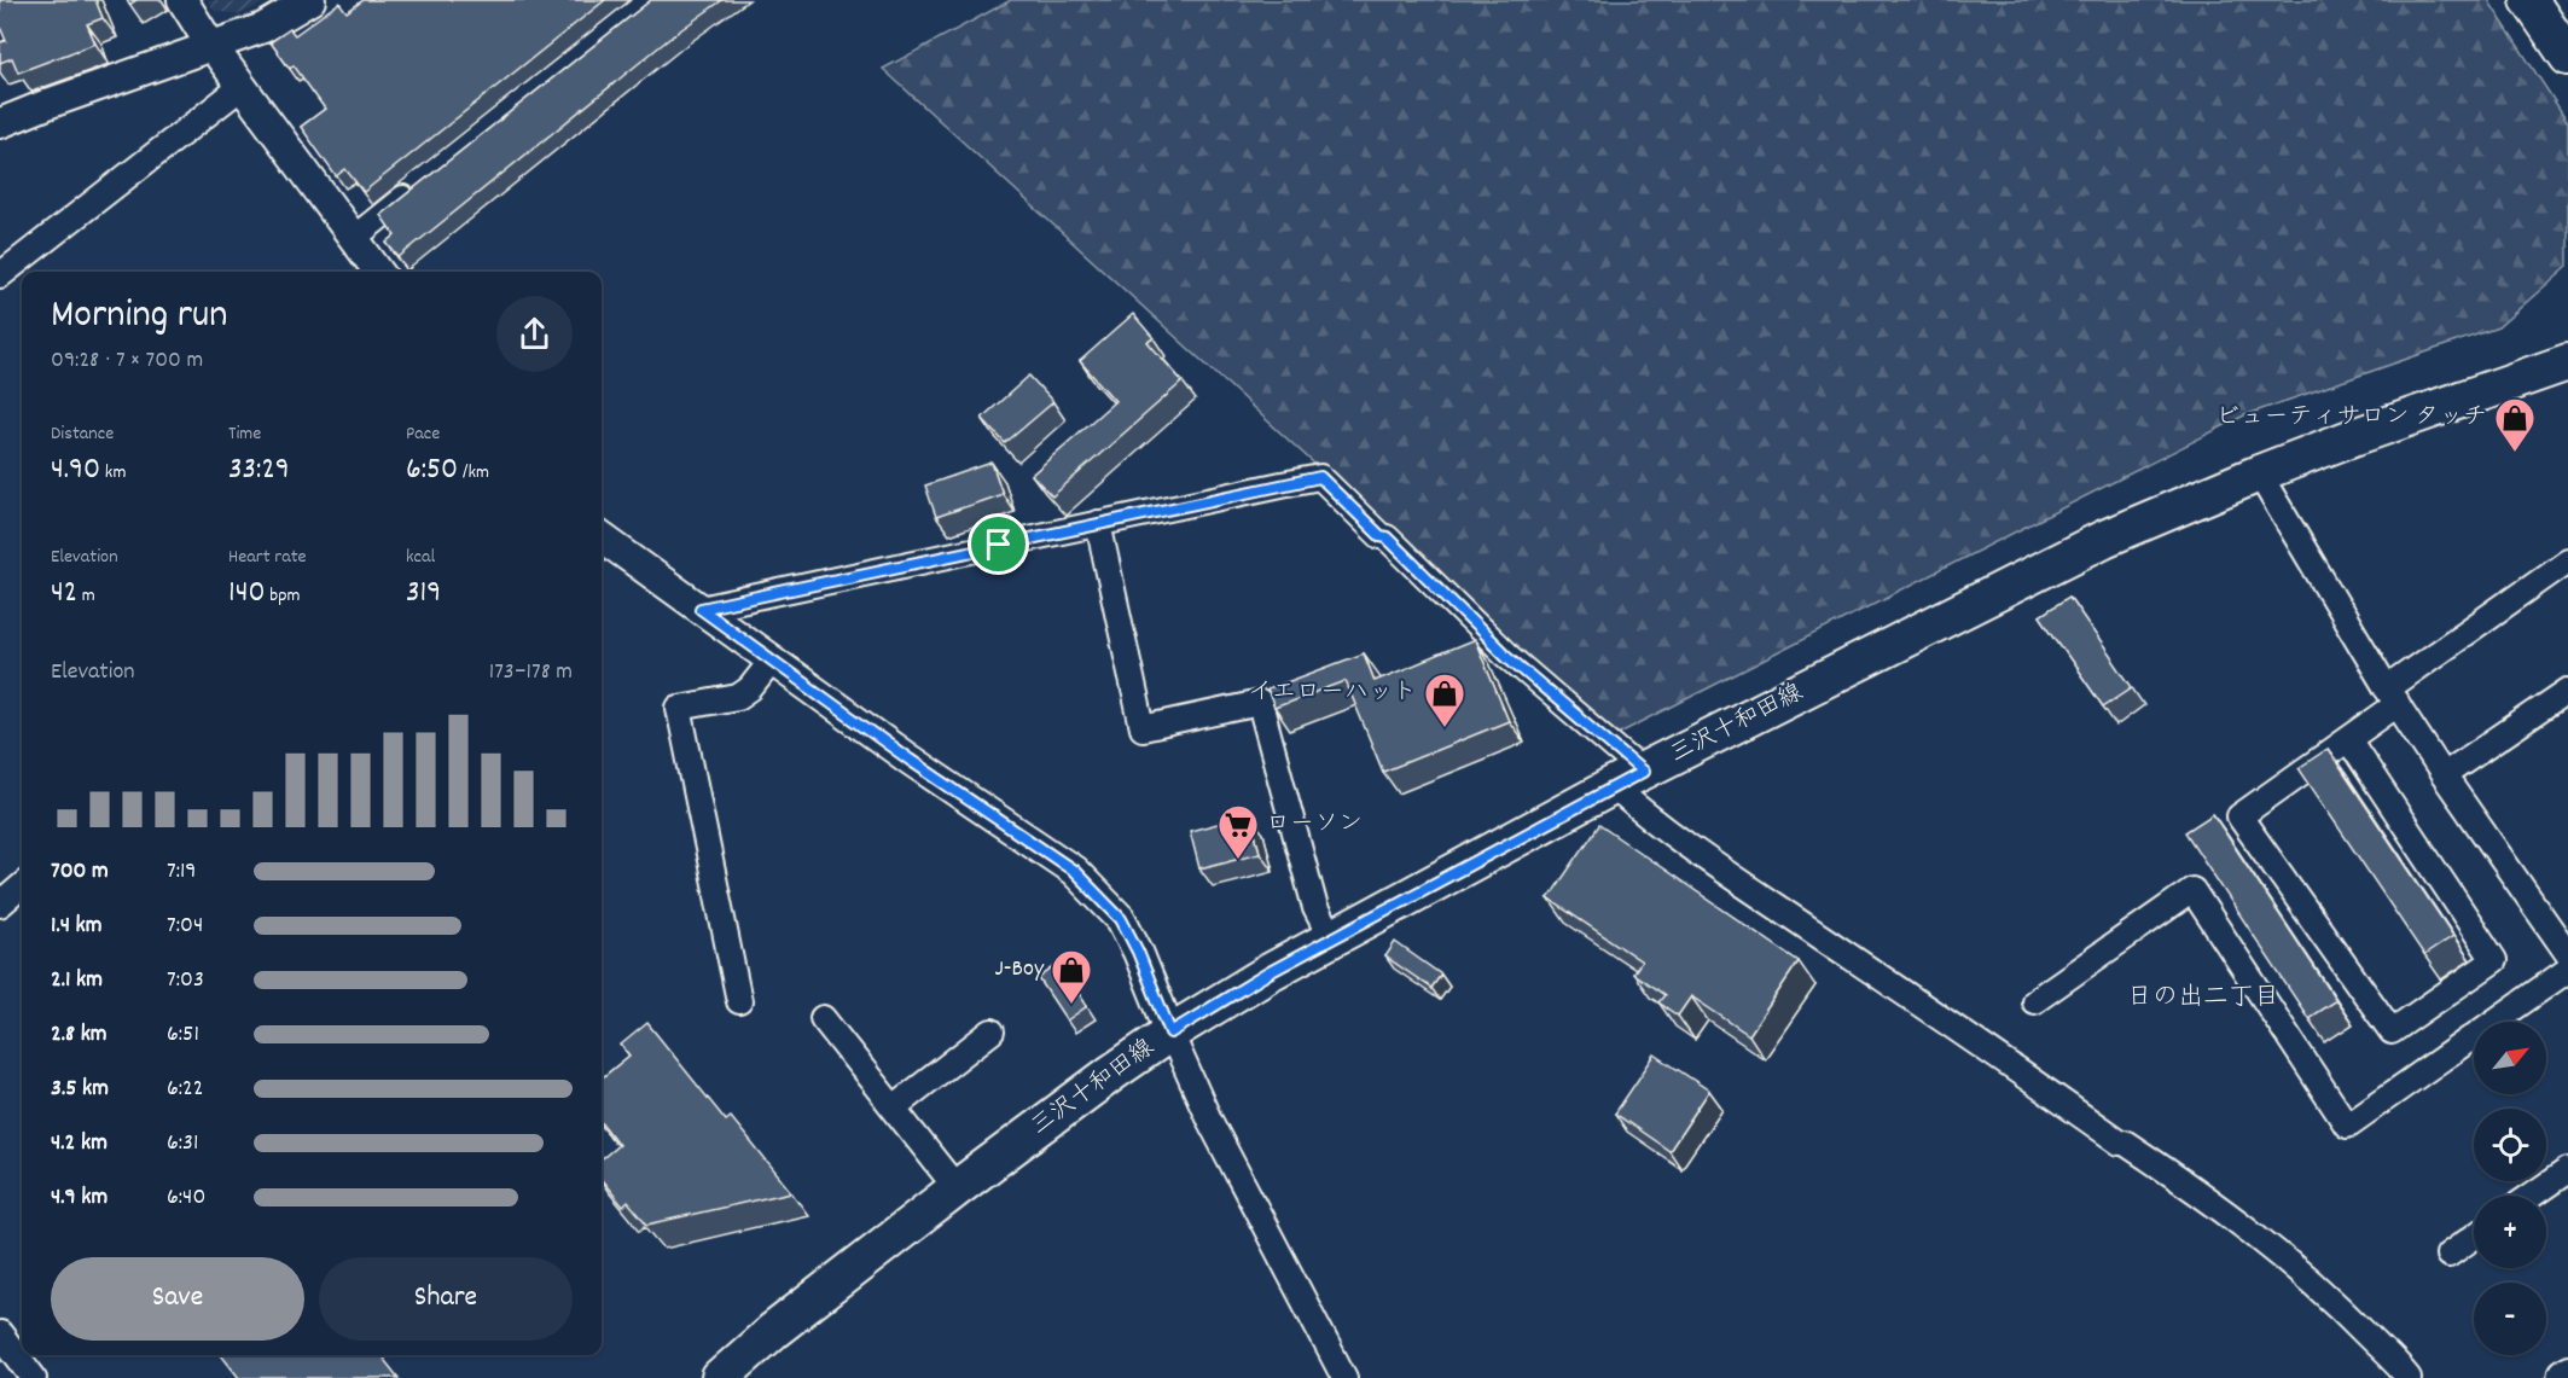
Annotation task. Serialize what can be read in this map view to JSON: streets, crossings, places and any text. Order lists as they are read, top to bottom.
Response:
{
  "streets": {
    "main road": ["三沢十和田線"]
  },
  "districts": ["日の出二丁目"],
  "places": {
    "shop": ["ビューティサロン タッチ", "イエローハット", "J-Boy"],
    "supermarket": ["ローソン"]
  },
  "north": "top right",
  "page": {
    "heading": ["Morning run", "09:28 · 7 × 700 m"],
    "stats": [
      ["Distance", "4.90 km"],
      ["Time", "33:29"],
      ["Pace", "6:50 /km"],
      ["Elevation", "42 m"],
      ["Heart rate", "140 bpm"],
      ["kcal", "319"]
    ],
    "chart": ["Elevation", "173–178 m"],
    "list": [
      {
        "name": "700 m",
        "note": "7:19"
      },
      {
        "name": "1.4 km",
        "note": "7:04"
      },
      {
        "name": "2.1 km",
        "note": "7:03"
      },
      {
        "name": "2.8 km",
        "note": "6:51"
      },
      {
        "name": "3.5 km",
        "note": "6:22"
      },
      {
        "name": "4.2 km",
        "note": "6:31"
      },
      {
        "name": "4.9 km",
        "note": "6:40"
      }
    ],
    "map_buttons": ["+", "−"],
    "buttons": ["Save", "Share"]
  }
}
